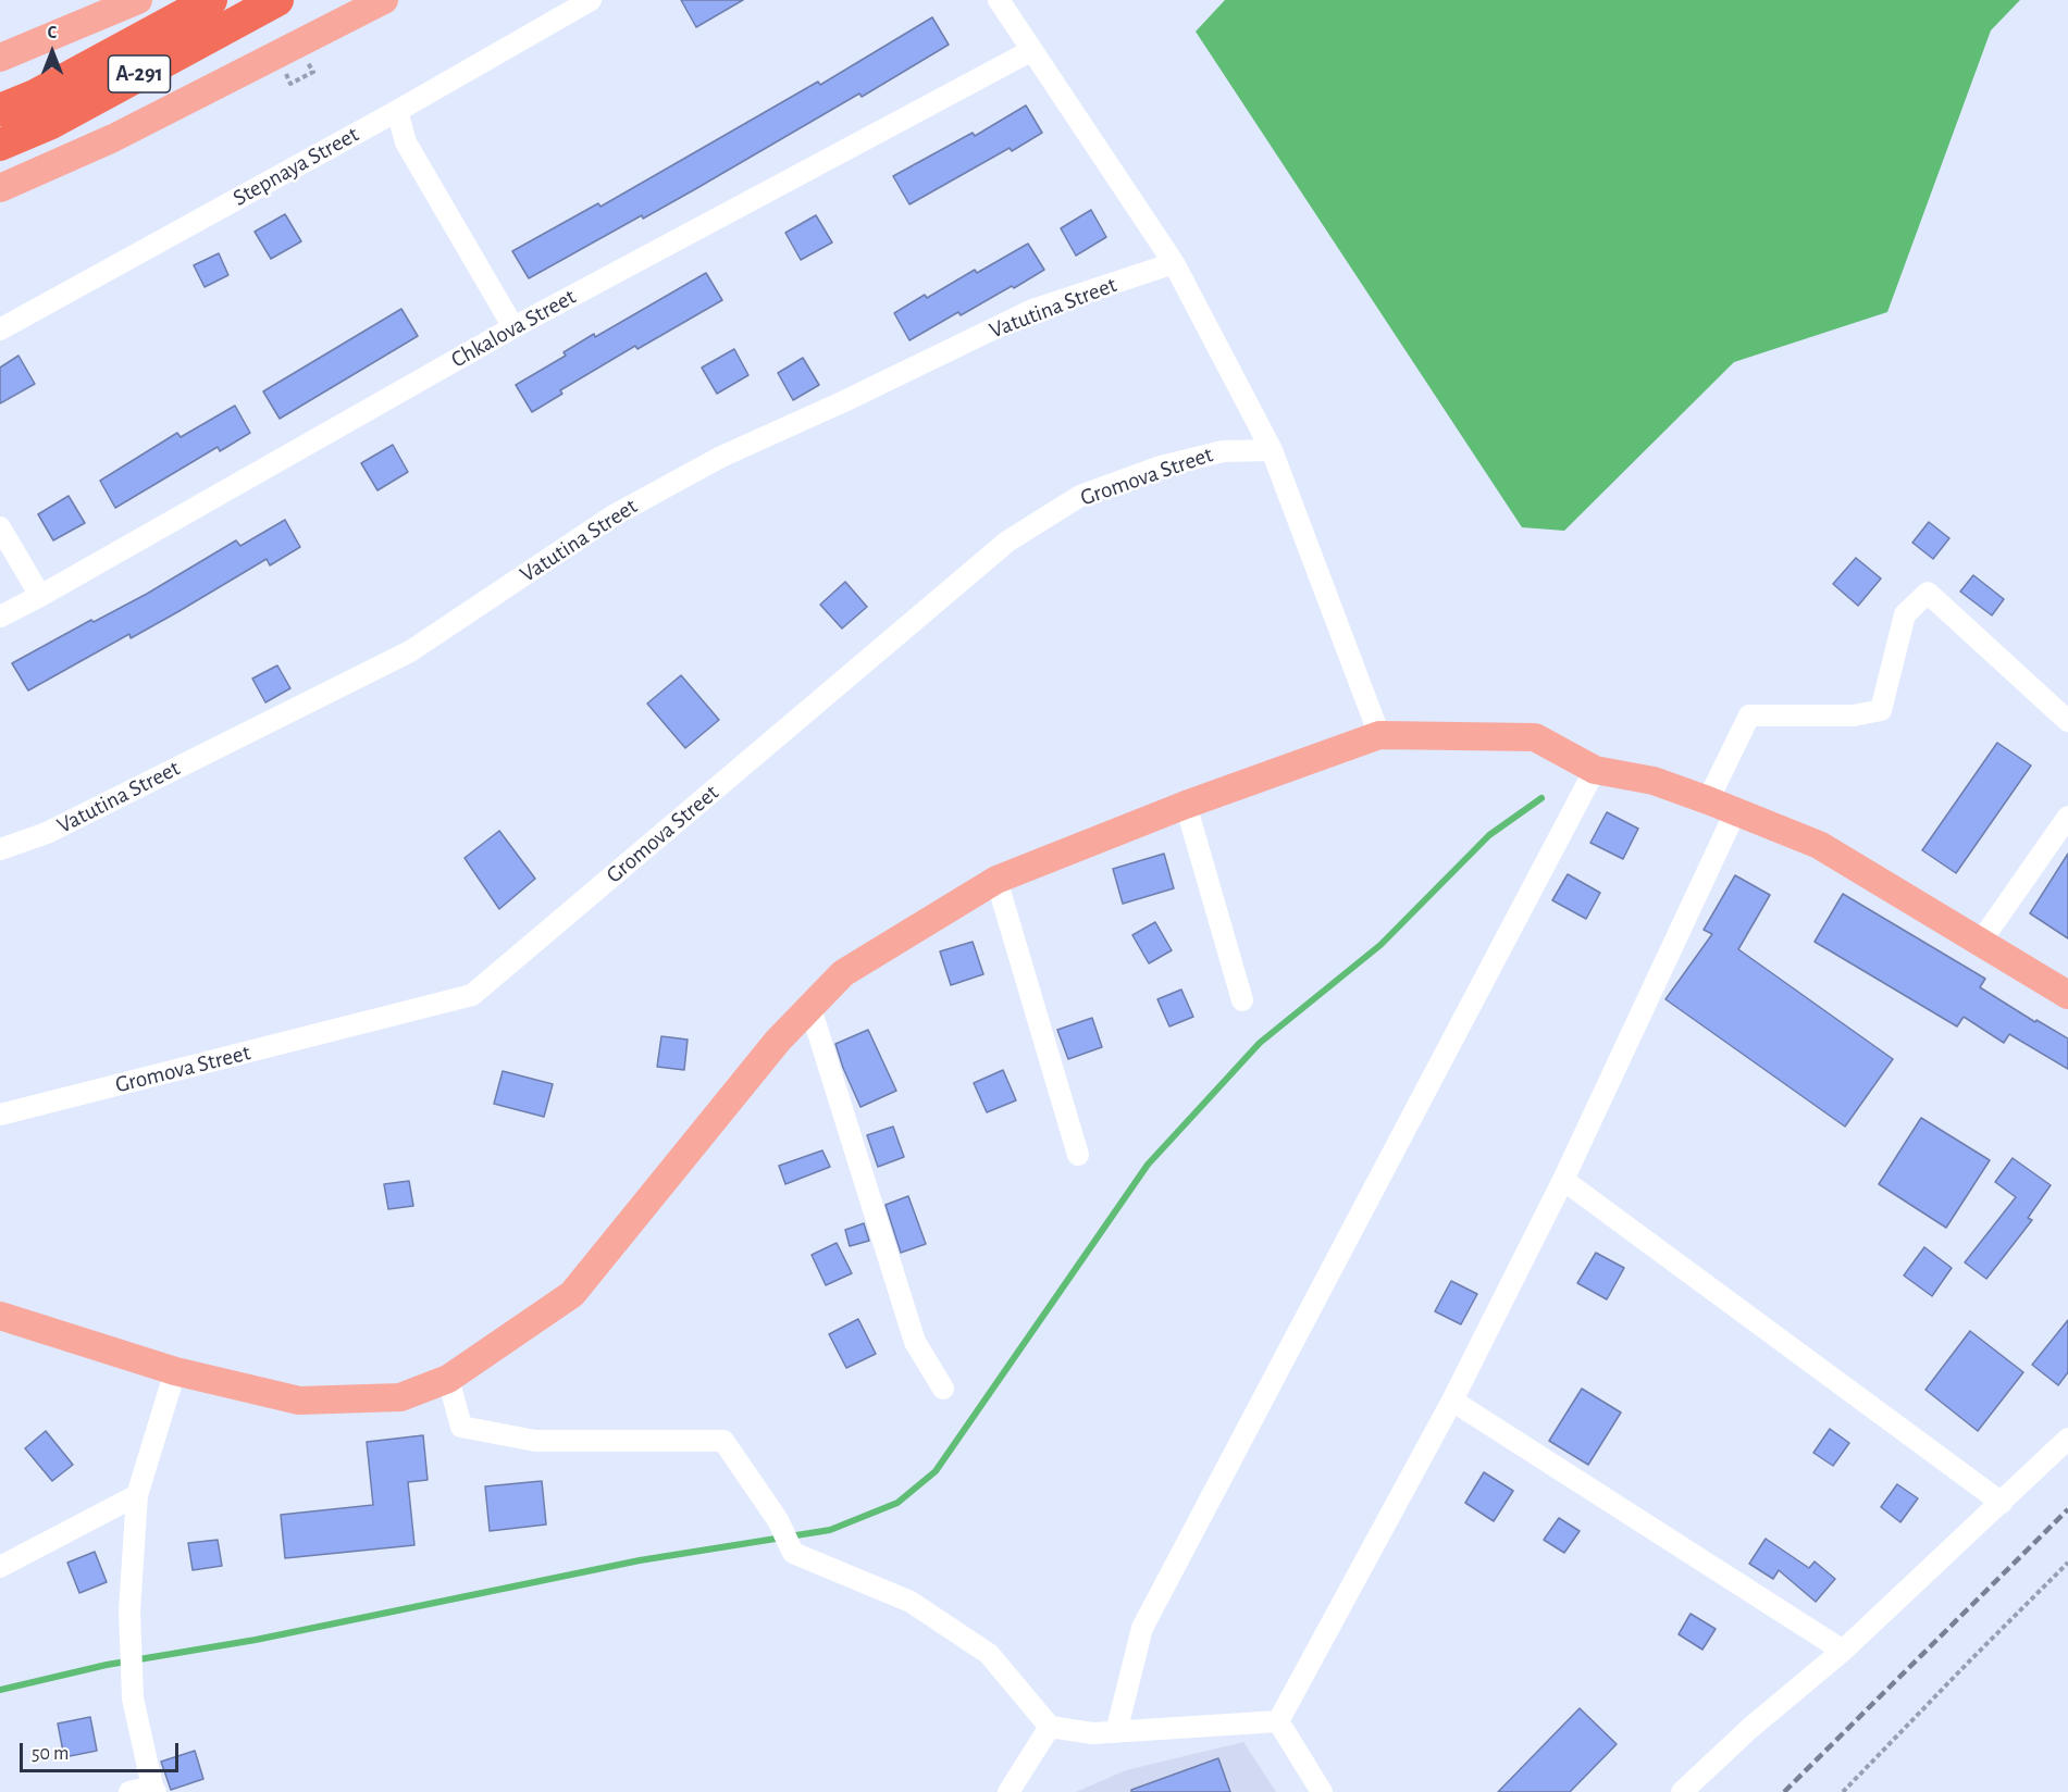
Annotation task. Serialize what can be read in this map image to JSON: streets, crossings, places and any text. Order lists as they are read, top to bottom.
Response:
{
  "streets": {
    "highway": ["А-291"],
    "street": [
      "Stepnaya Street",
      "Vatutina Street",
      "Chkalova Street",
      "Gromova Street"
    ]
  },
  "scale_bar": "50 m",
  "north": "top"
}
